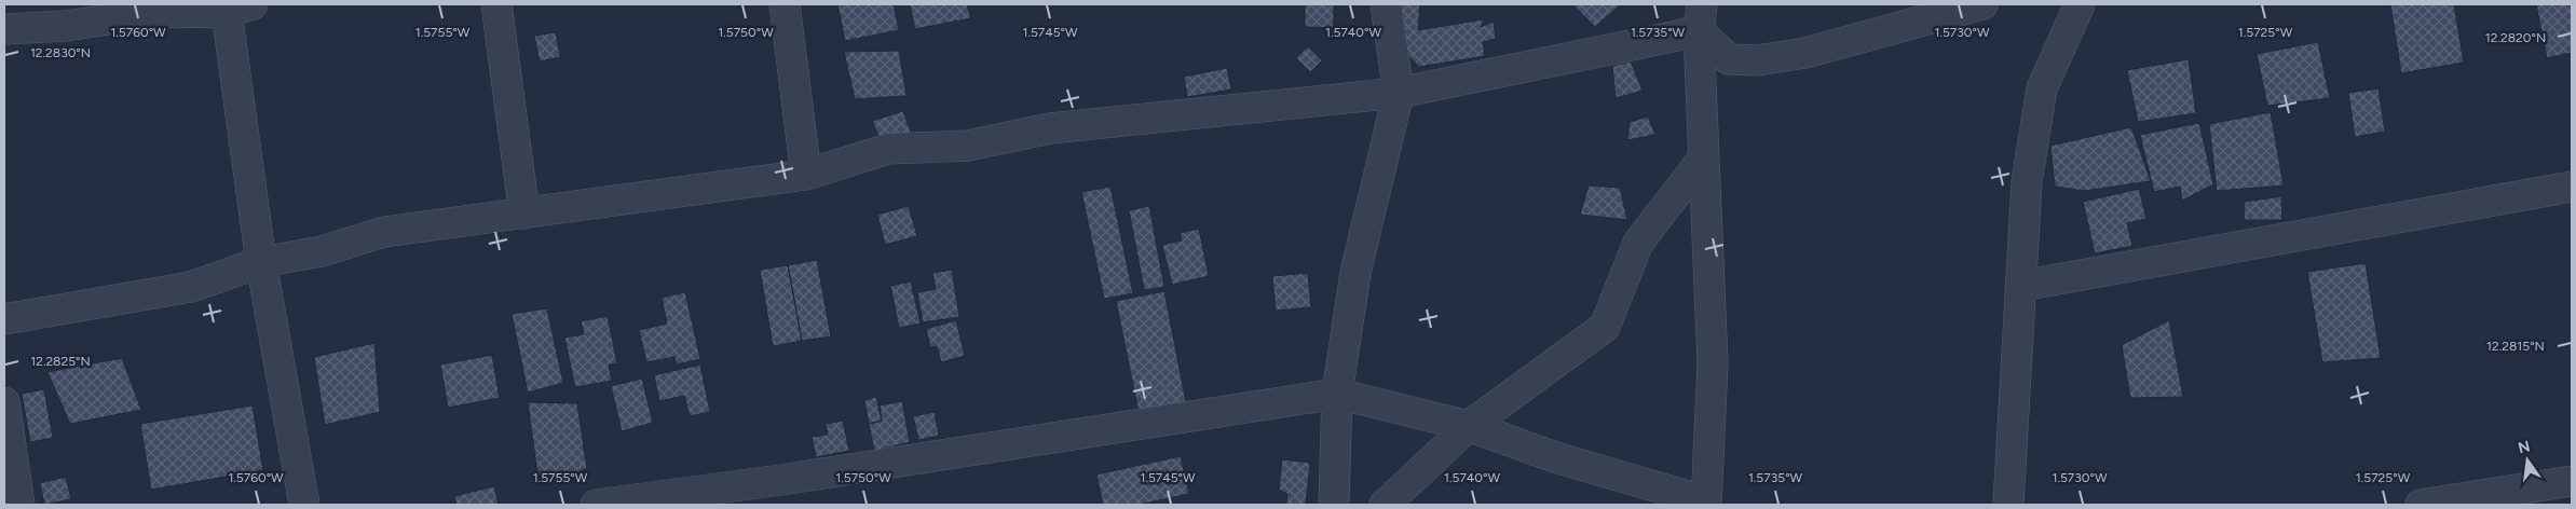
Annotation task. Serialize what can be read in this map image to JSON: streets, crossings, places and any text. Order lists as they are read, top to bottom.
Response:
{
  "north": "top",
  "coordinates": [
    "1.5730°W",
    "1.5760°W",
    "1.5755°W",
    "1.5750°W",
    "1.5745°W",
    "1.5740°W",
    "1.5735°W",
    "1.5725°W",
    "12.2820°N",
    "12.2830°N",
    "12.2815°N",
    "12.2825°N"
  ]
}
